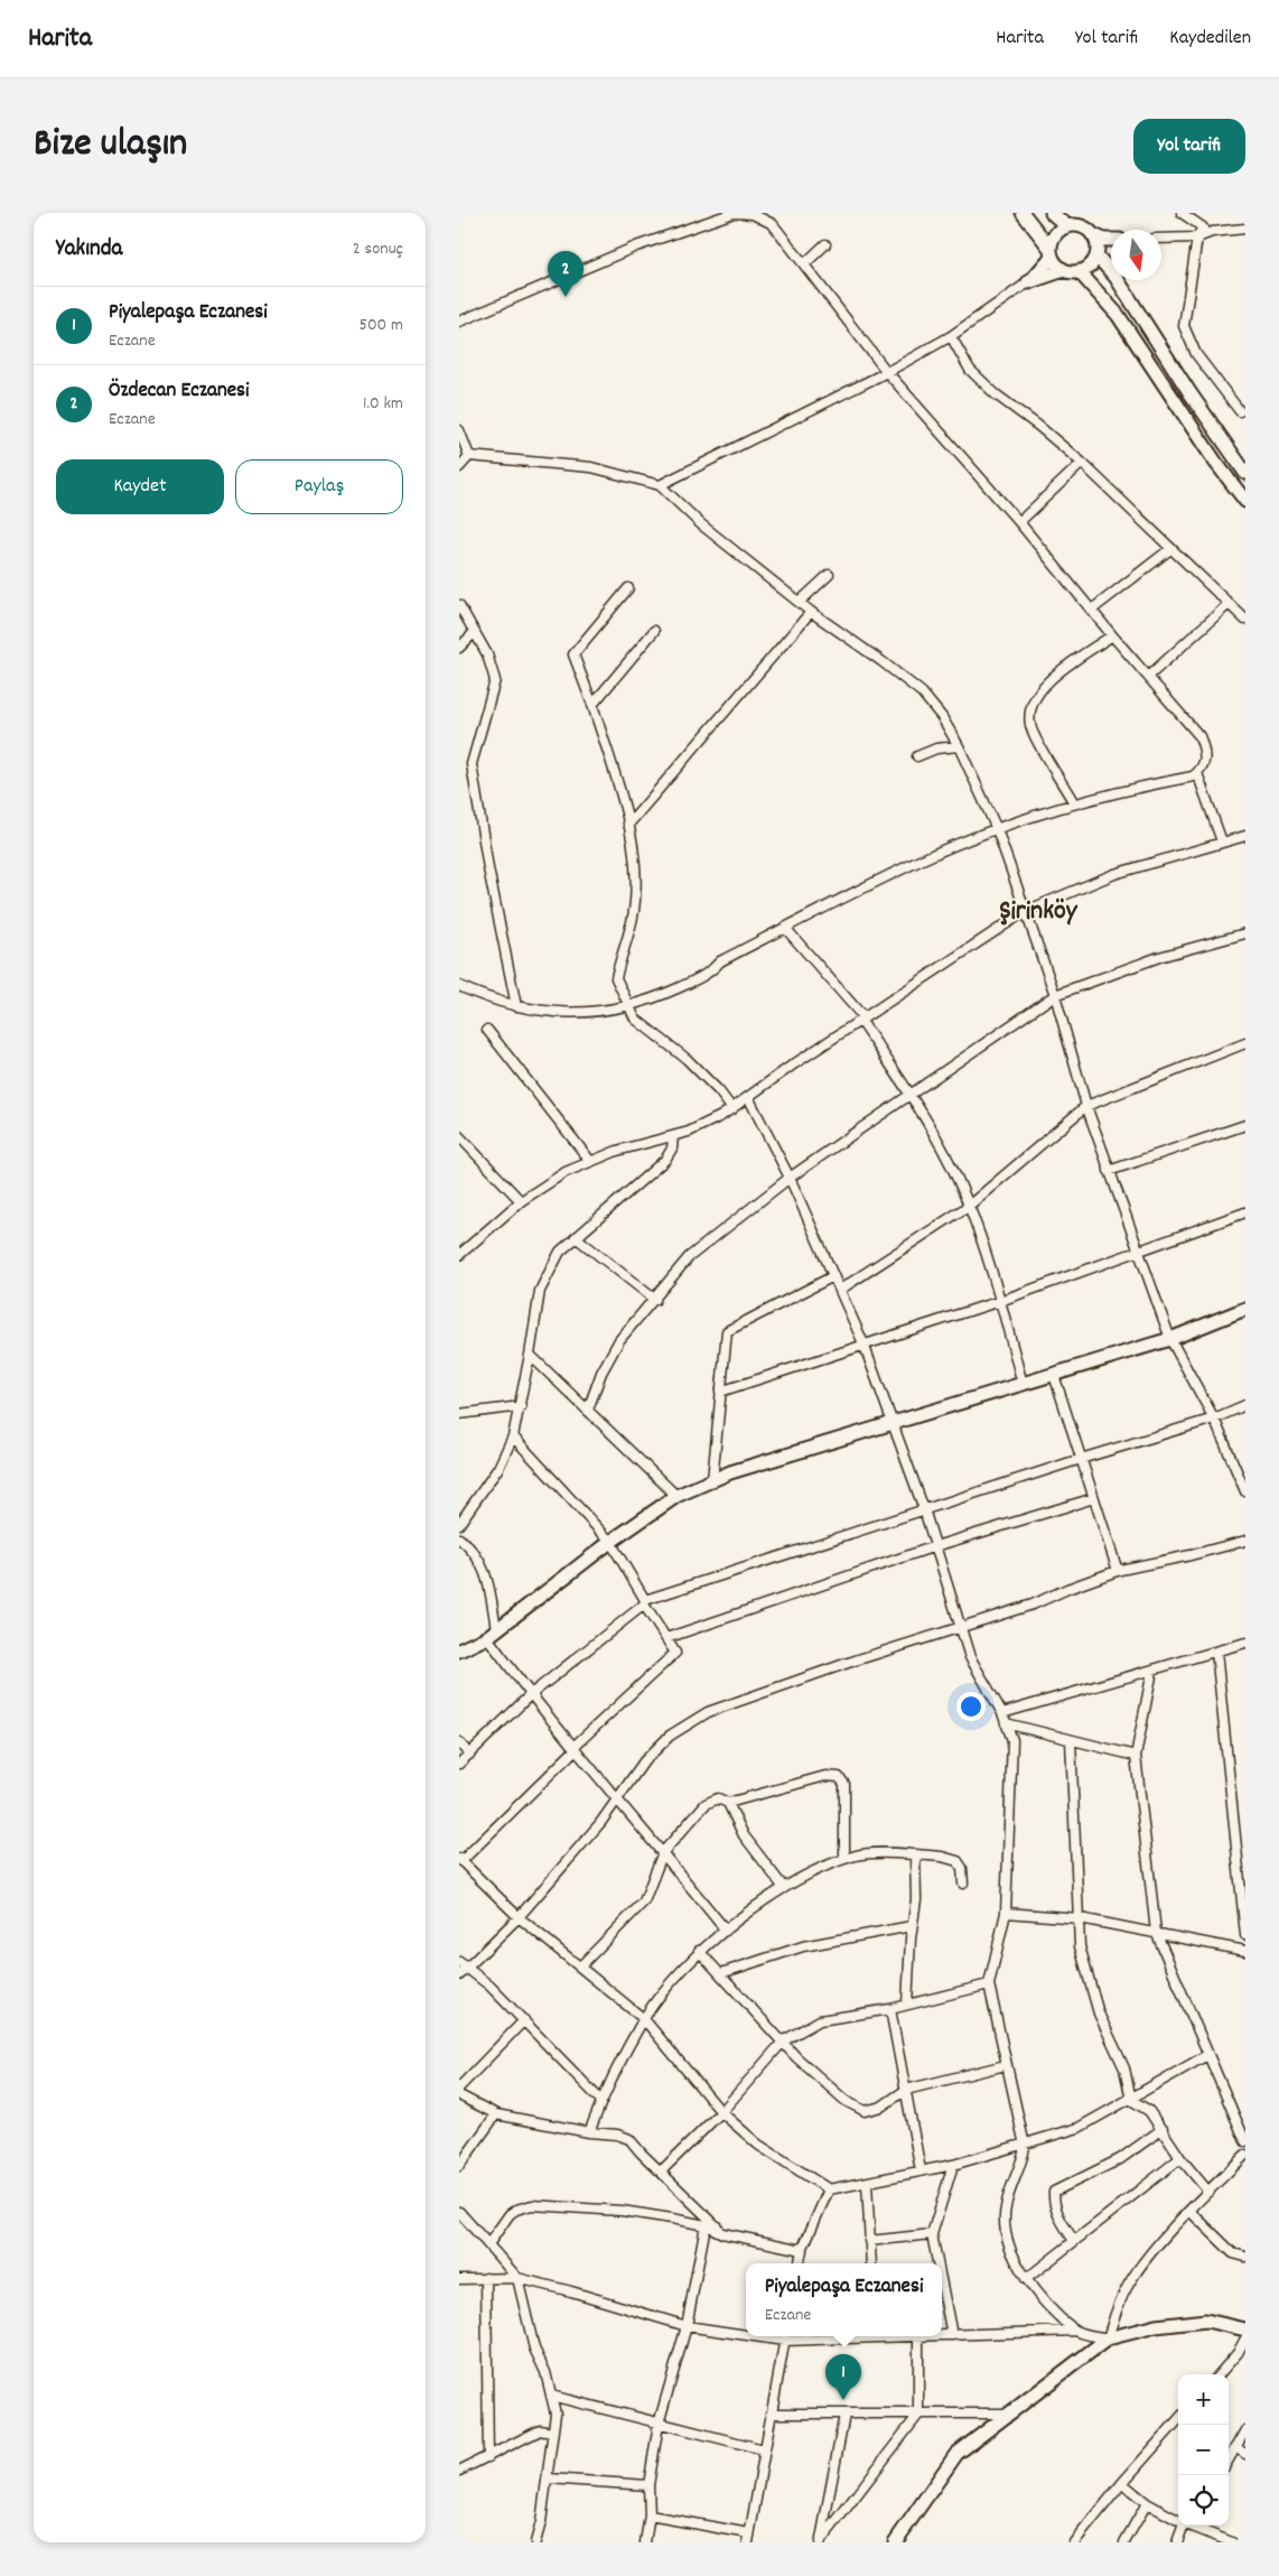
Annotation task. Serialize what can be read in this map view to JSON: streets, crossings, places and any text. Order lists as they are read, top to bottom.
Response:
{
  "districts": ["Şirinköy"],
  "north": "bottom",
  "page": {
    "header": "Harita",
    "nav": ["Harita", "Yol tarifi", "Kaydedilen"],
    "title": "Bize ulaşın",
    "buttons": [
      "Yol tarifi",
      ["Kaydet", "Paylaş"]
    ],
    "heading": ["Yakında", "2 sonuç"],
    "pins": ["2", "1"],
    "list": [
      {
        "mark": "1",
        "name": "Piyalepaşa Eczanesi",
        "note": "Eczane",
        "value": "500 m"
      },
      {
        "mark": "2",
        "name": "Özdecan Eczanesi",
        "note": "Eczane",
        "value": "1.0 km"
      }
    ],
    "popup": ["Piyalepaşa Eczanesi", "Eczane"],
    "map_buttons": ["+", "−"]
  }
}
